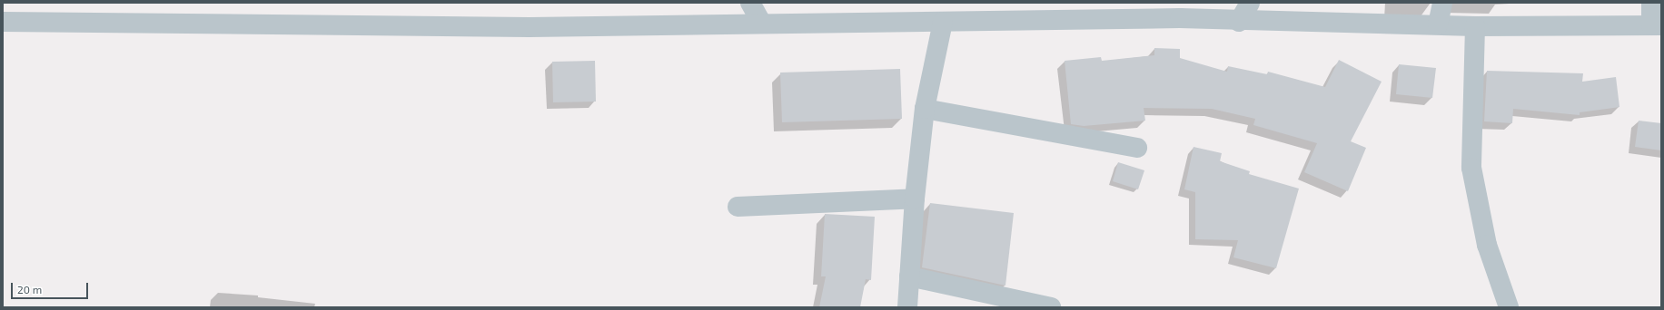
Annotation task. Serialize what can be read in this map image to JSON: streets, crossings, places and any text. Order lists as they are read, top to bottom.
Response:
{
  "scale_bar": "20 m"
}
